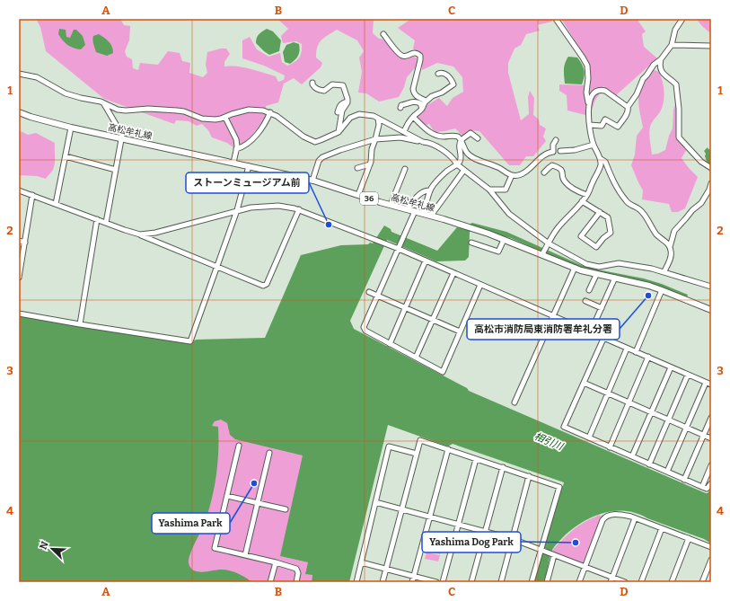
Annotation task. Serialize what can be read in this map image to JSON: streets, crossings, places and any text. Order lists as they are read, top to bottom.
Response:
{
  "streets": {
    "main road": ["高松牟礼線", "36"]
  },
  "water": ["相引川"],
  "places": [
    "ストーンミュージアム前",
    "高松市消防局東消防署牟礼分署",
    "Yashima Park",
    "Yashima Dog Park"
  ],
  "north": "top left",
  "grid": {
    "columns": [
      "A",
      "B",
      "C",
      "D"
    ],
    "rows": [
      "1",
      "2",
      "3",
      "4"
    ]
  }
}
